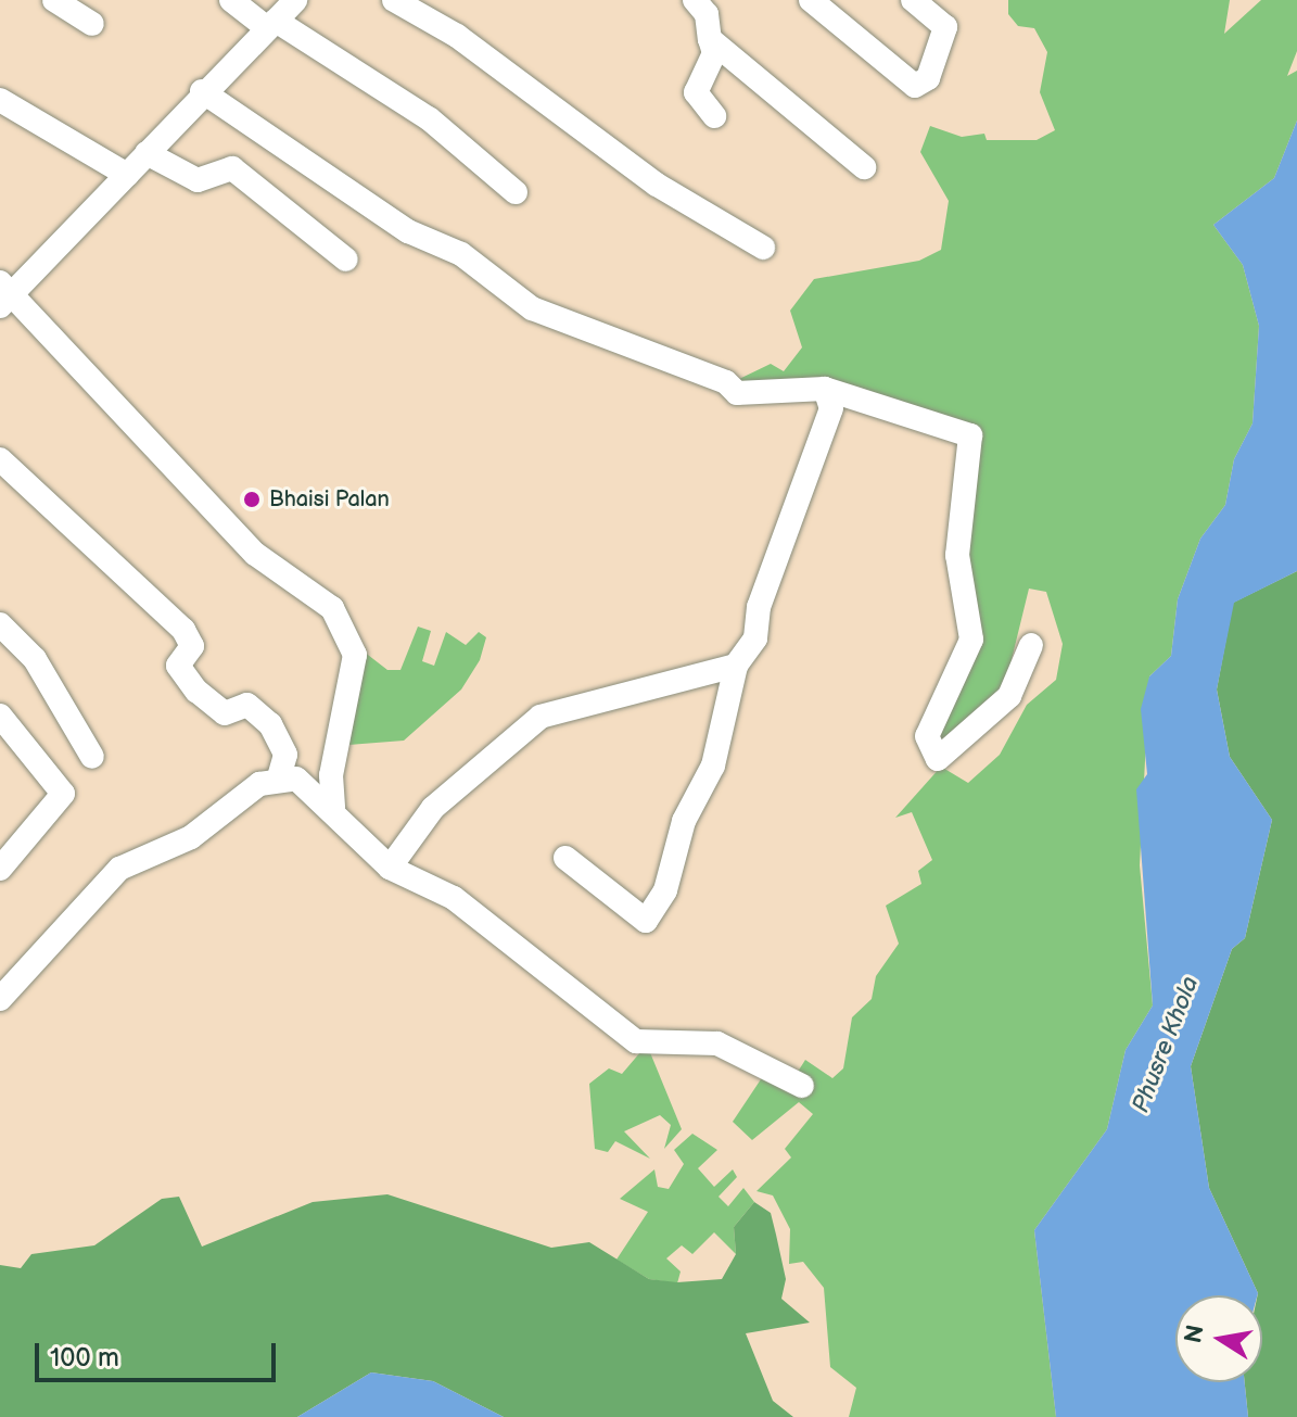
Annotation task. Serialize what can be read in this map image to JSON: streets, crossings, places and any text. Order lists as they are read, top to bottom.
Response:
{
  "water": ["Phusre Khola"],
  "places": ["Bhaisi Palan"],
  "scale_bar": "100 m",
  "north": "left"
}
